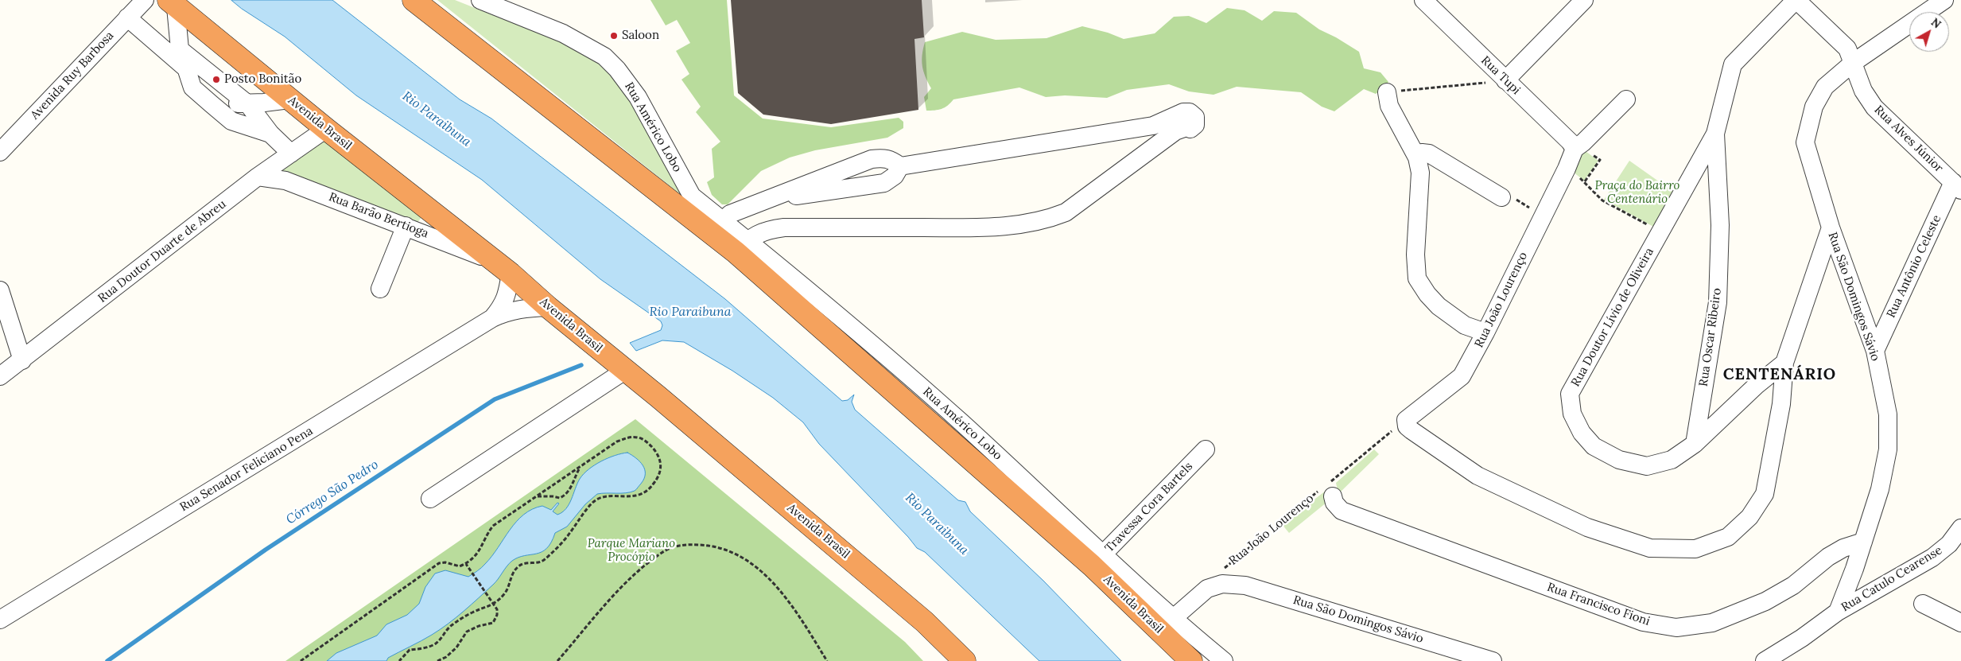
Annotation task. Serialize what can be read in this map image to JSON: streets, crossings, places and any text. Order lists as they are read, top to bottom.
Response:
{
  "streets": {
    "highway": ["Avenida Brasil"],
    "street": [
      "Avenida Ruy Barbosa",
      "Rua Tupi",
      "Rua Américo Lobo",
      "Rua Alves Júnior",
      "Rua Barão Bertioga",
      "Rua Doutor Duarte de Abreu",
      "Rua Antônio Celeste",
      "Rua São Domingos Sávio",
      "Rua João Lourenço",
      "Rua Doutor Lívio de Oliveira",
      "Rua Oscar Ribeiro",
      "Rua Senador Feliciano Pena",
      "Travessa Cora Bartels",
      "Rua Catulo Cearense",
      "Rua Francisco Fioni"
    ]
  },
  "crossings": [
    ["Rua Tupi", "Rua João Lourenço"],
    ["Avenida Brasil", "Rua Américo Lobo"],
    ["Avenida Brasil", "Rua Barão Bertioga"],
    ["Avenida Brasil", "Rua Doutor Duarte de Abreu"],
    ["Avenida Brasil", "Rua Senador Feliciano Pena"],
    ["Avenida Brasil", "Travessa Cora Bartels"],
    ["Rua Alves Júnior", "Rua Antônio Celeste"],
    ["Rua Alves Júnior", "Rua São Domingos Sávio"],
    ["Rua Barão Bertioga", "Rua Doutor Duarte de Abreu"],
    ["Rua Barão Bertioga", "Rua Senador Feliciano Pena"],
    ["Rua Antônio Celeste", "Rua São Domingos Sávio"],
    ["Rua São Domingos Sávio", "Rua João Lourenço"],
    ["Rua São Domingos Sávio", "Rua Catulo Cearense"],
    ["Rua São Domingos Sávio", "Rua Francisco Fioni"],
    ["Rua João Lourenço", "Rua Francisco Fioni"],
    ["Rua Doutor Lívio de Oliveira", "Rua Oscar Ribeiro"]
  ],
  "districts": ["CENTENÁRIO"],
  "water": ["Rio Paraibuna", "Córrego São Pedro"],
  "parks": ["Praça do Bairro Centenário", "Parque Mariano Procópio"],
  "places": ["Saloon", "Posto Bonitão"],
  "north": "top right"
}
